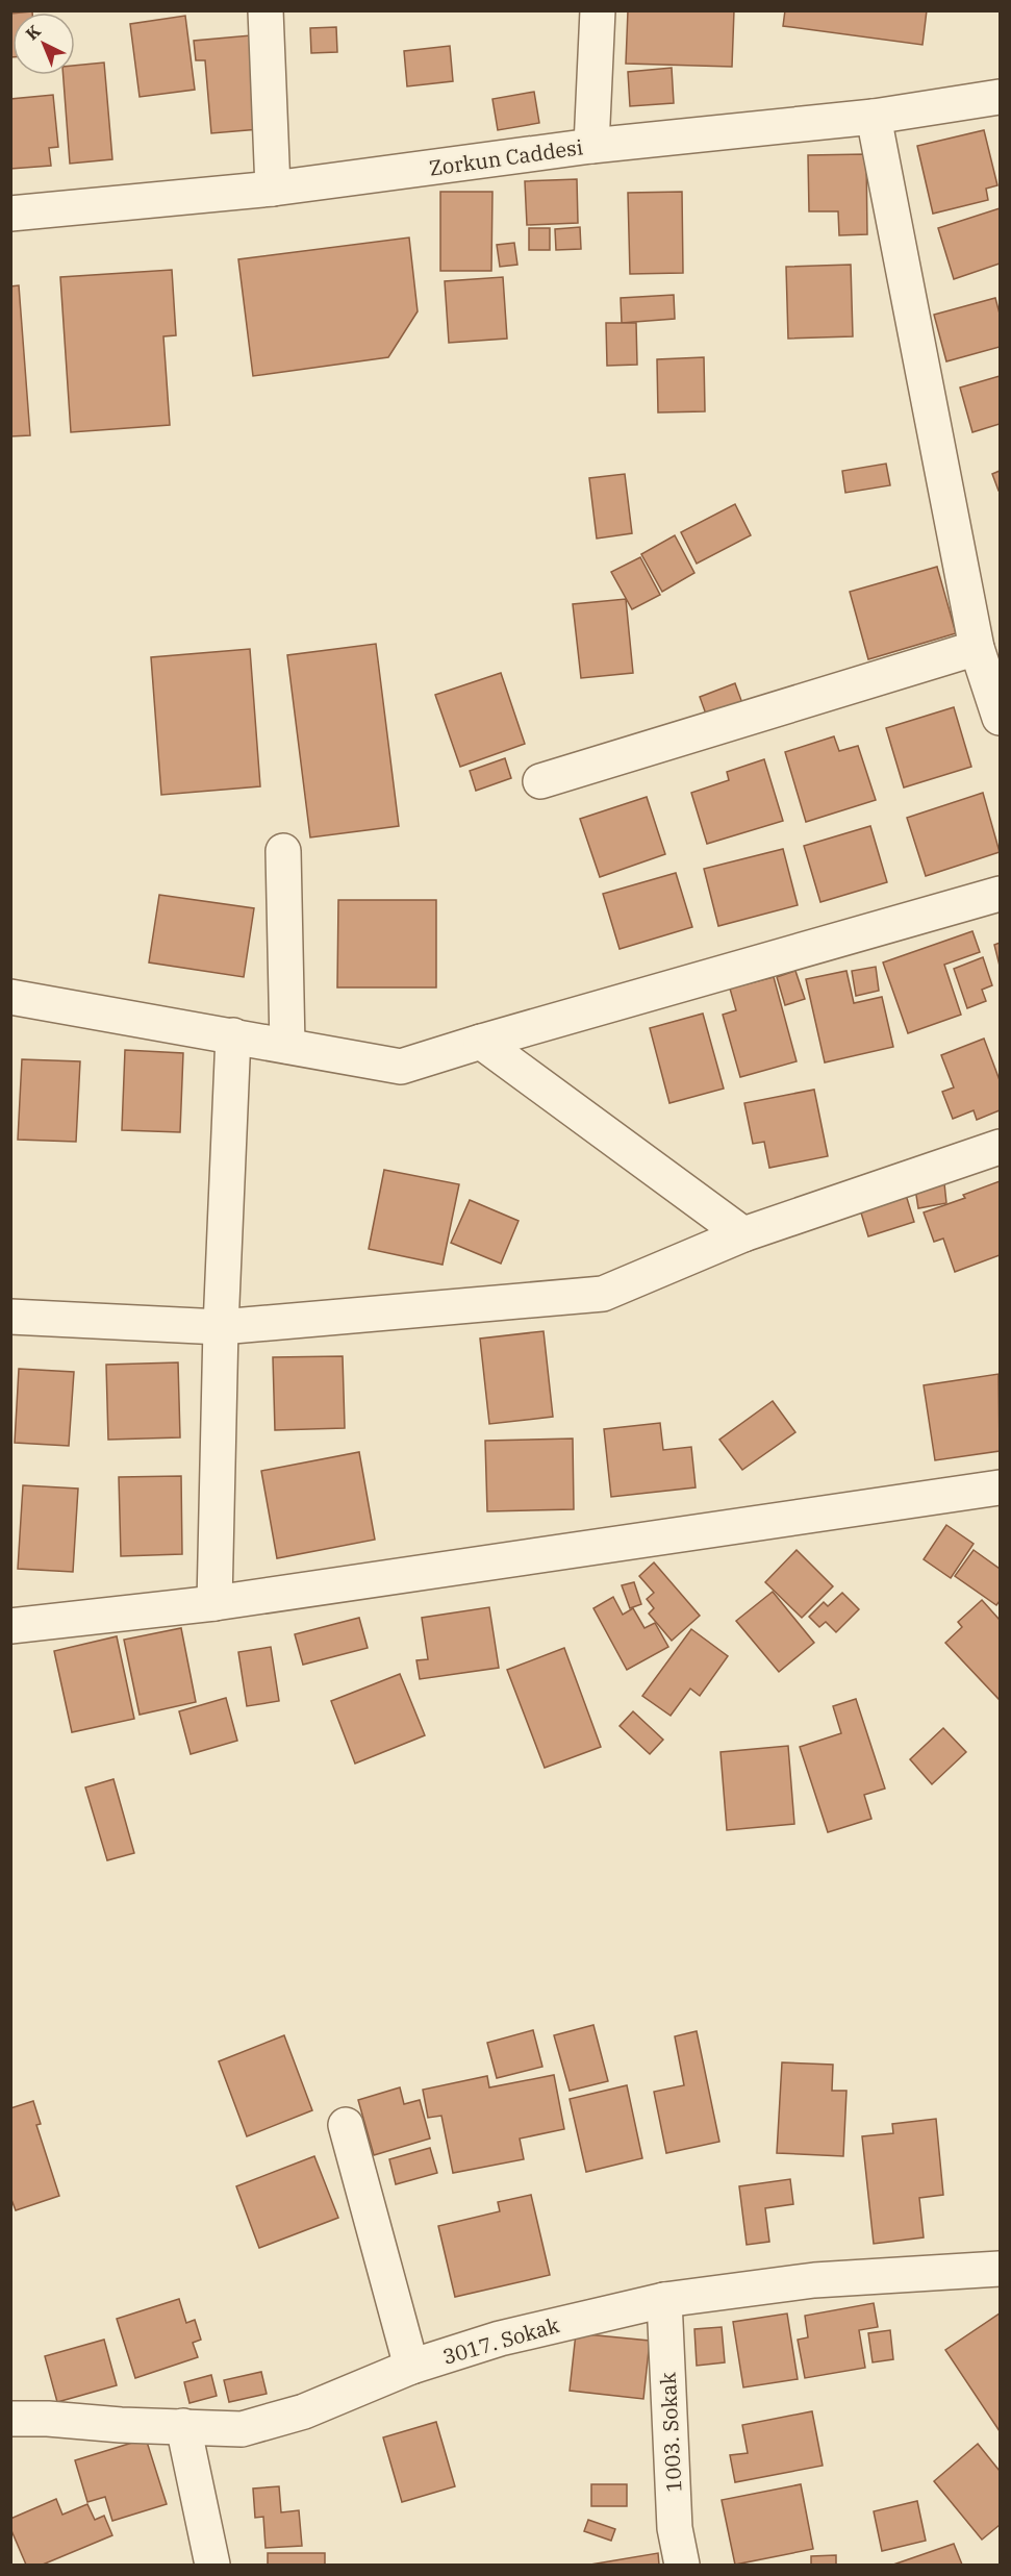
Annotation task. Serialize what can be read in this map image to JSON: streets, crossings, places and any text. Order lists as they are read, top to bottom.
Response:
{
  "streets": {
    "street": ["Zorkun Caddesi", "3017. Sokak", "1003. Sokak"]
  },
  "crossings": [
    ["3017. Sokak", "1003. Sokak"]
  ],
  "north": "top left"
}
